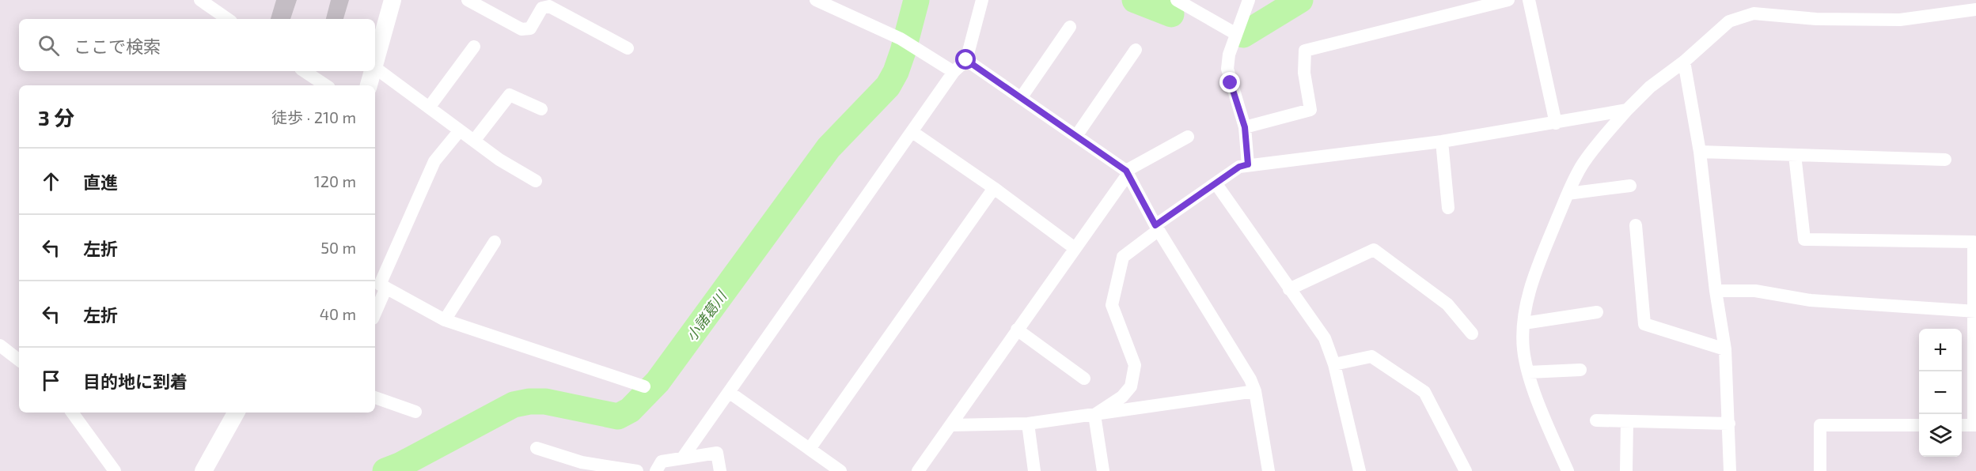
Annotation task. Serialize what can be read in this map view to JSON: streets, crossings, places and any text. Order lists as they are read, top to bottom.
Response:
{
  "water": ["小諸葛川"],
  "page": {
    "search": "ここで検索",
    "heading": ["3 分", "徒歩 · 210 m"],
    "list": [
      ["直進", "120 m"],
      ["左折", "50 m"],
      ["左折", "40 m"],
      "目的地に到着"
    ],
    "map_buttons": ["+", "−"]
  }
}
